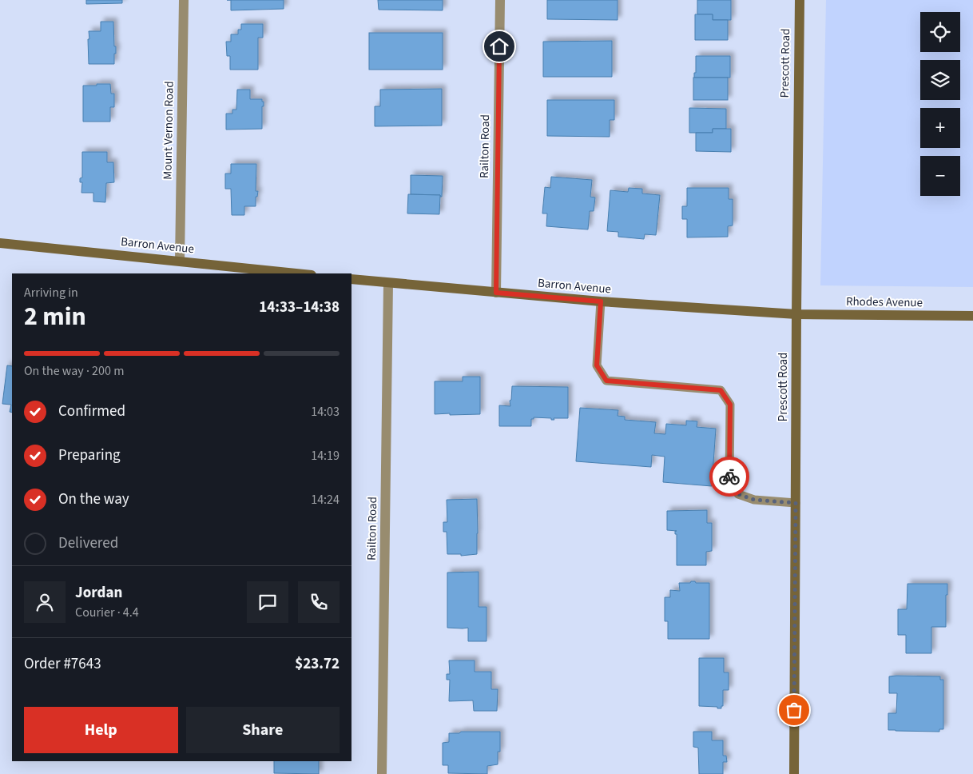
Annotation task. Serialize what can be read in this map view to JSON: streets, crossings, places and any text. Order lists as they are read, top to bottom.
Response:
{
  "streets": {
    "main road": ["Prescott Road", "Barron Avenue", "Rhodes Avenue"],
    "street": ["Mount Vernon Road", "Railton Road"]
  },
  "crossings": [
    ["Prescott Road", "Barron Avenue"],
    ["Prescott Road", "Rhodes Avenue"],
    ["Mount Vernon Road", "Barron Avenue"],
    ["Railton Road", "Barron Avenue"],
    ["Barron Avenue", "Rhodes Avenue"]
  ],
  "page": {
    "map_buttons": ["+", "−"],
    "heading": ["2 min", "Arriving in", "14:33–14:38"],
    "panel": [
      "Jordan",
      "Courier · 4.4",
      "Order #7643",
      "$23.72"
    ],
    "bar": "On the way · 200 m",
    "list": [
      ["Confirmed", "14:03"],
      ["Preparing", "14:19"],
      ["On the way", "14:24"],
      "Delivered"
    ],
    "buttons": ["Help", "Share"]
  }
}
